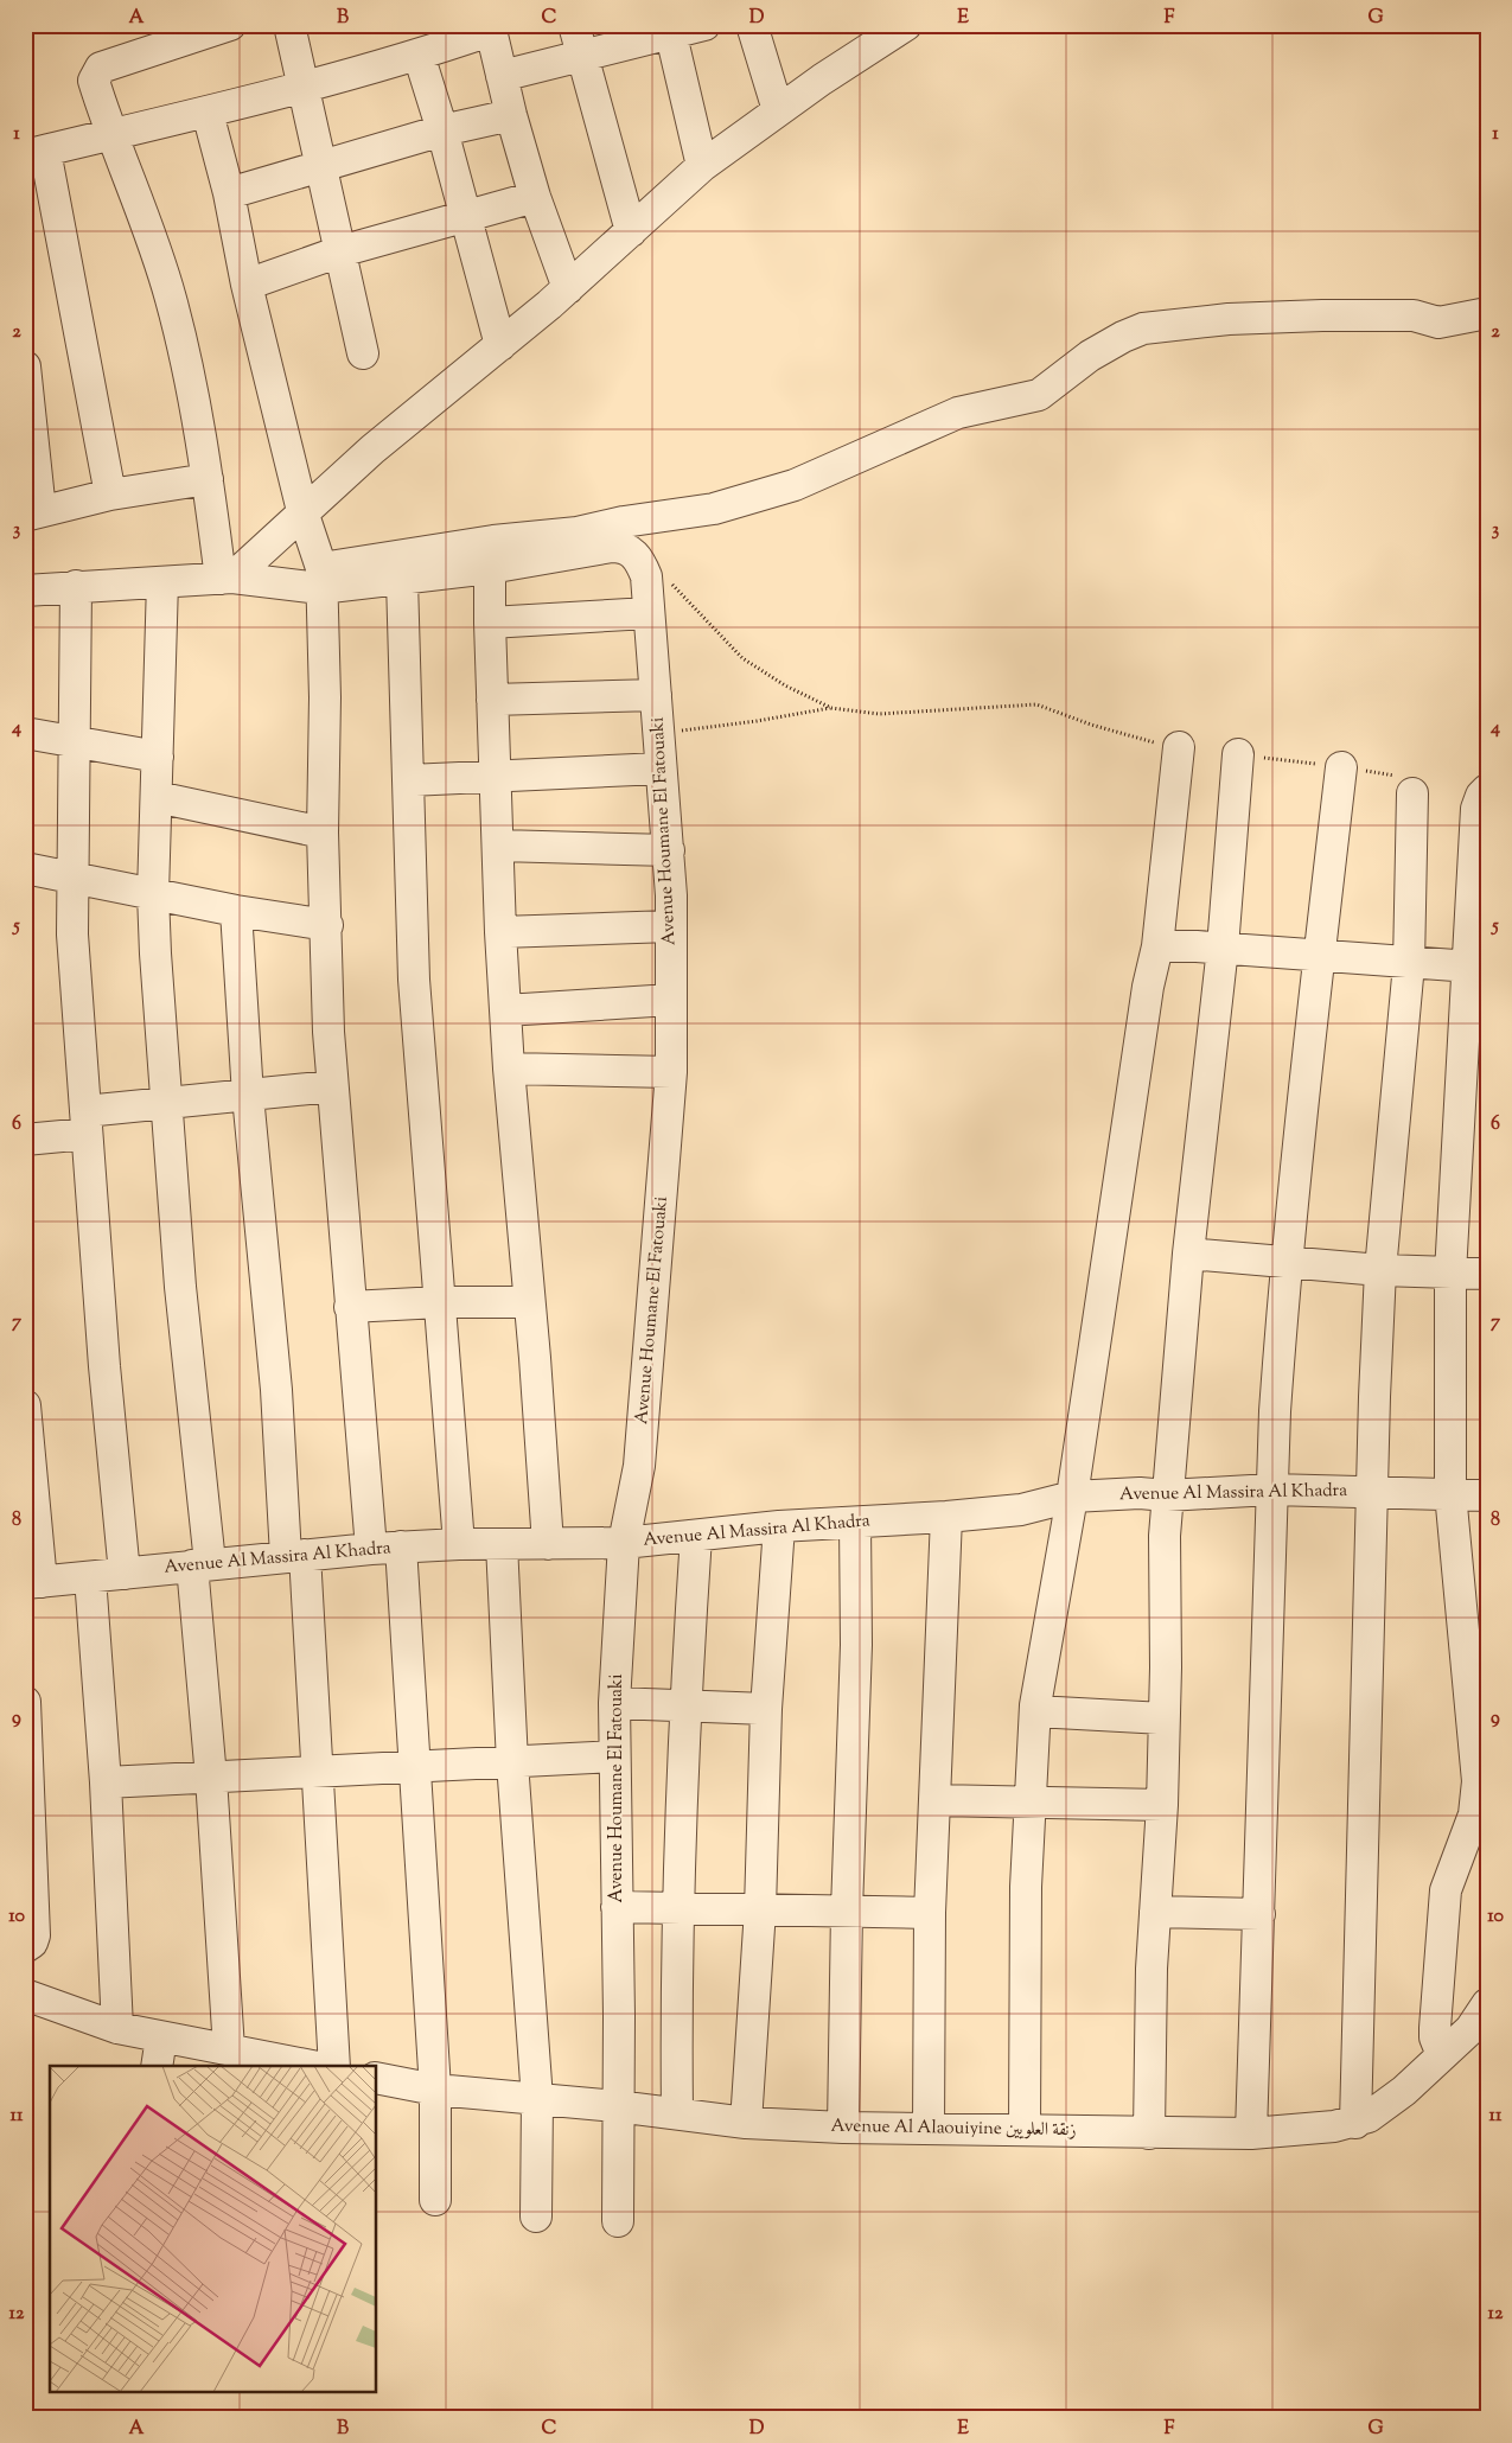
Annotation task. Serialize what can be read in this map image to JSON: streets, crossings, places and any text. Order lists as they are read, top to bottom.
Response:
{
  "streets": {
    "street": ["Avenue Houmane El Fatouaki", "Avenue Al Massira Al Khadra", "Avenue Al Alaouiyine زنقة العلويين"]
  },
  "crossings": [
    ["Avenue Houmane El Fatouaki", "Avenue Al Massira Al Khadra"],
    ["Avenue Houmane El Fatouaki", "Avenue Al Alaouiyine زنقة العلويين"]
  ],
  "grid": {
    "columns": [
      "A",
      "B",
      "C",
      "D",
      "E",
      "F",
      "G"
    ],
    "rows": [
      "1",
      "2",
      "3",
      "4",
      "5",
      "6",
      "7",
      "8",
      "9",
      "10",
      "11",
      "12"
    ]
  }
}
